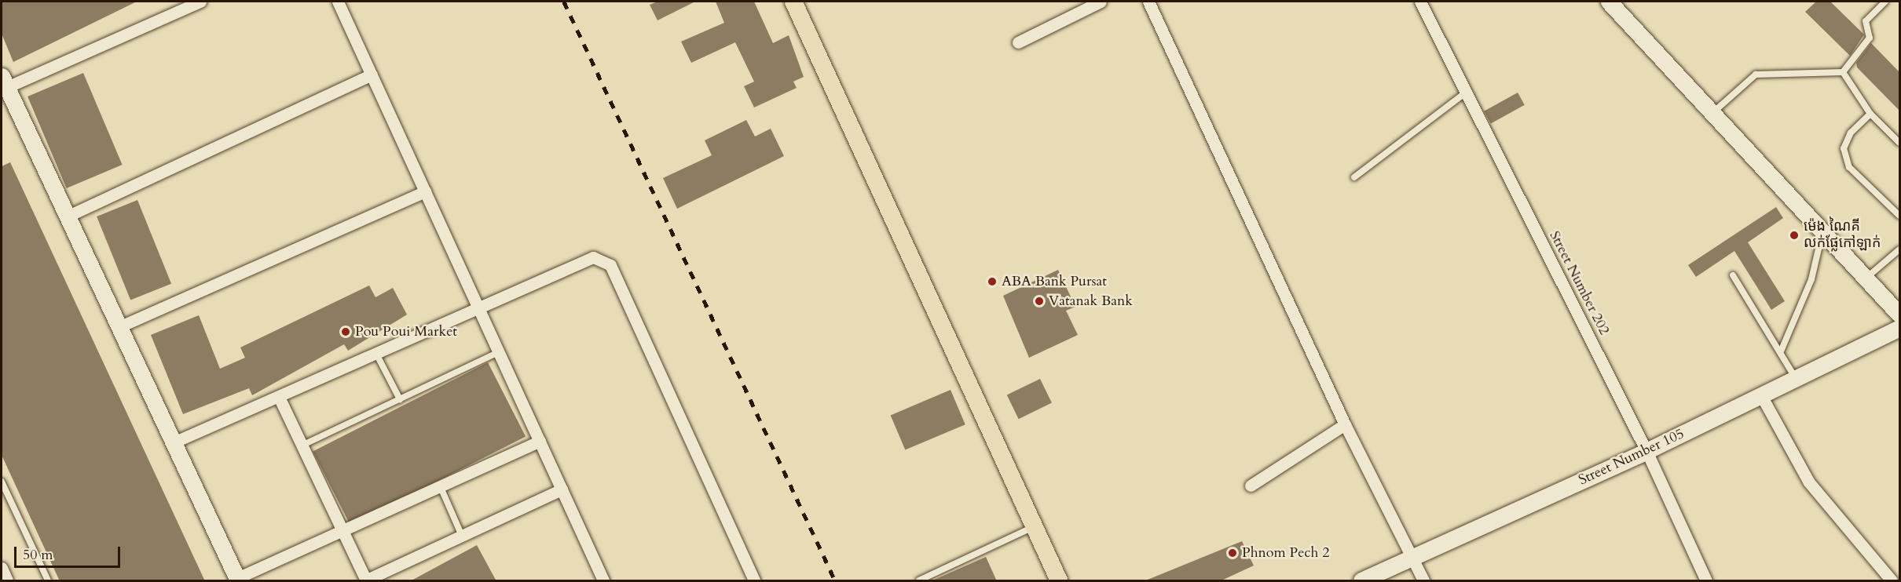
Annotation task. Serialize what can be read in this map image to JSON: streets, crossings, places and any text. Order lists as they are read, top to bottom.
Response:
{
  "streets": {
    "street": ["Street Number 202", "Street Number 105"]
  },
  "crossings": [
    ["Street Number 202", "Street Number 105"]
  ],
  "places": [
    "ម៉េង ណៃគី លក់ផ្លែកៅឡាក់",
    "ABA Bank Pursat",
    "Vatanak Bank",
    "Pou Poui Market",
    "Phnom Pech 2"
  ],
  "scale_bar": "50 m"
}
